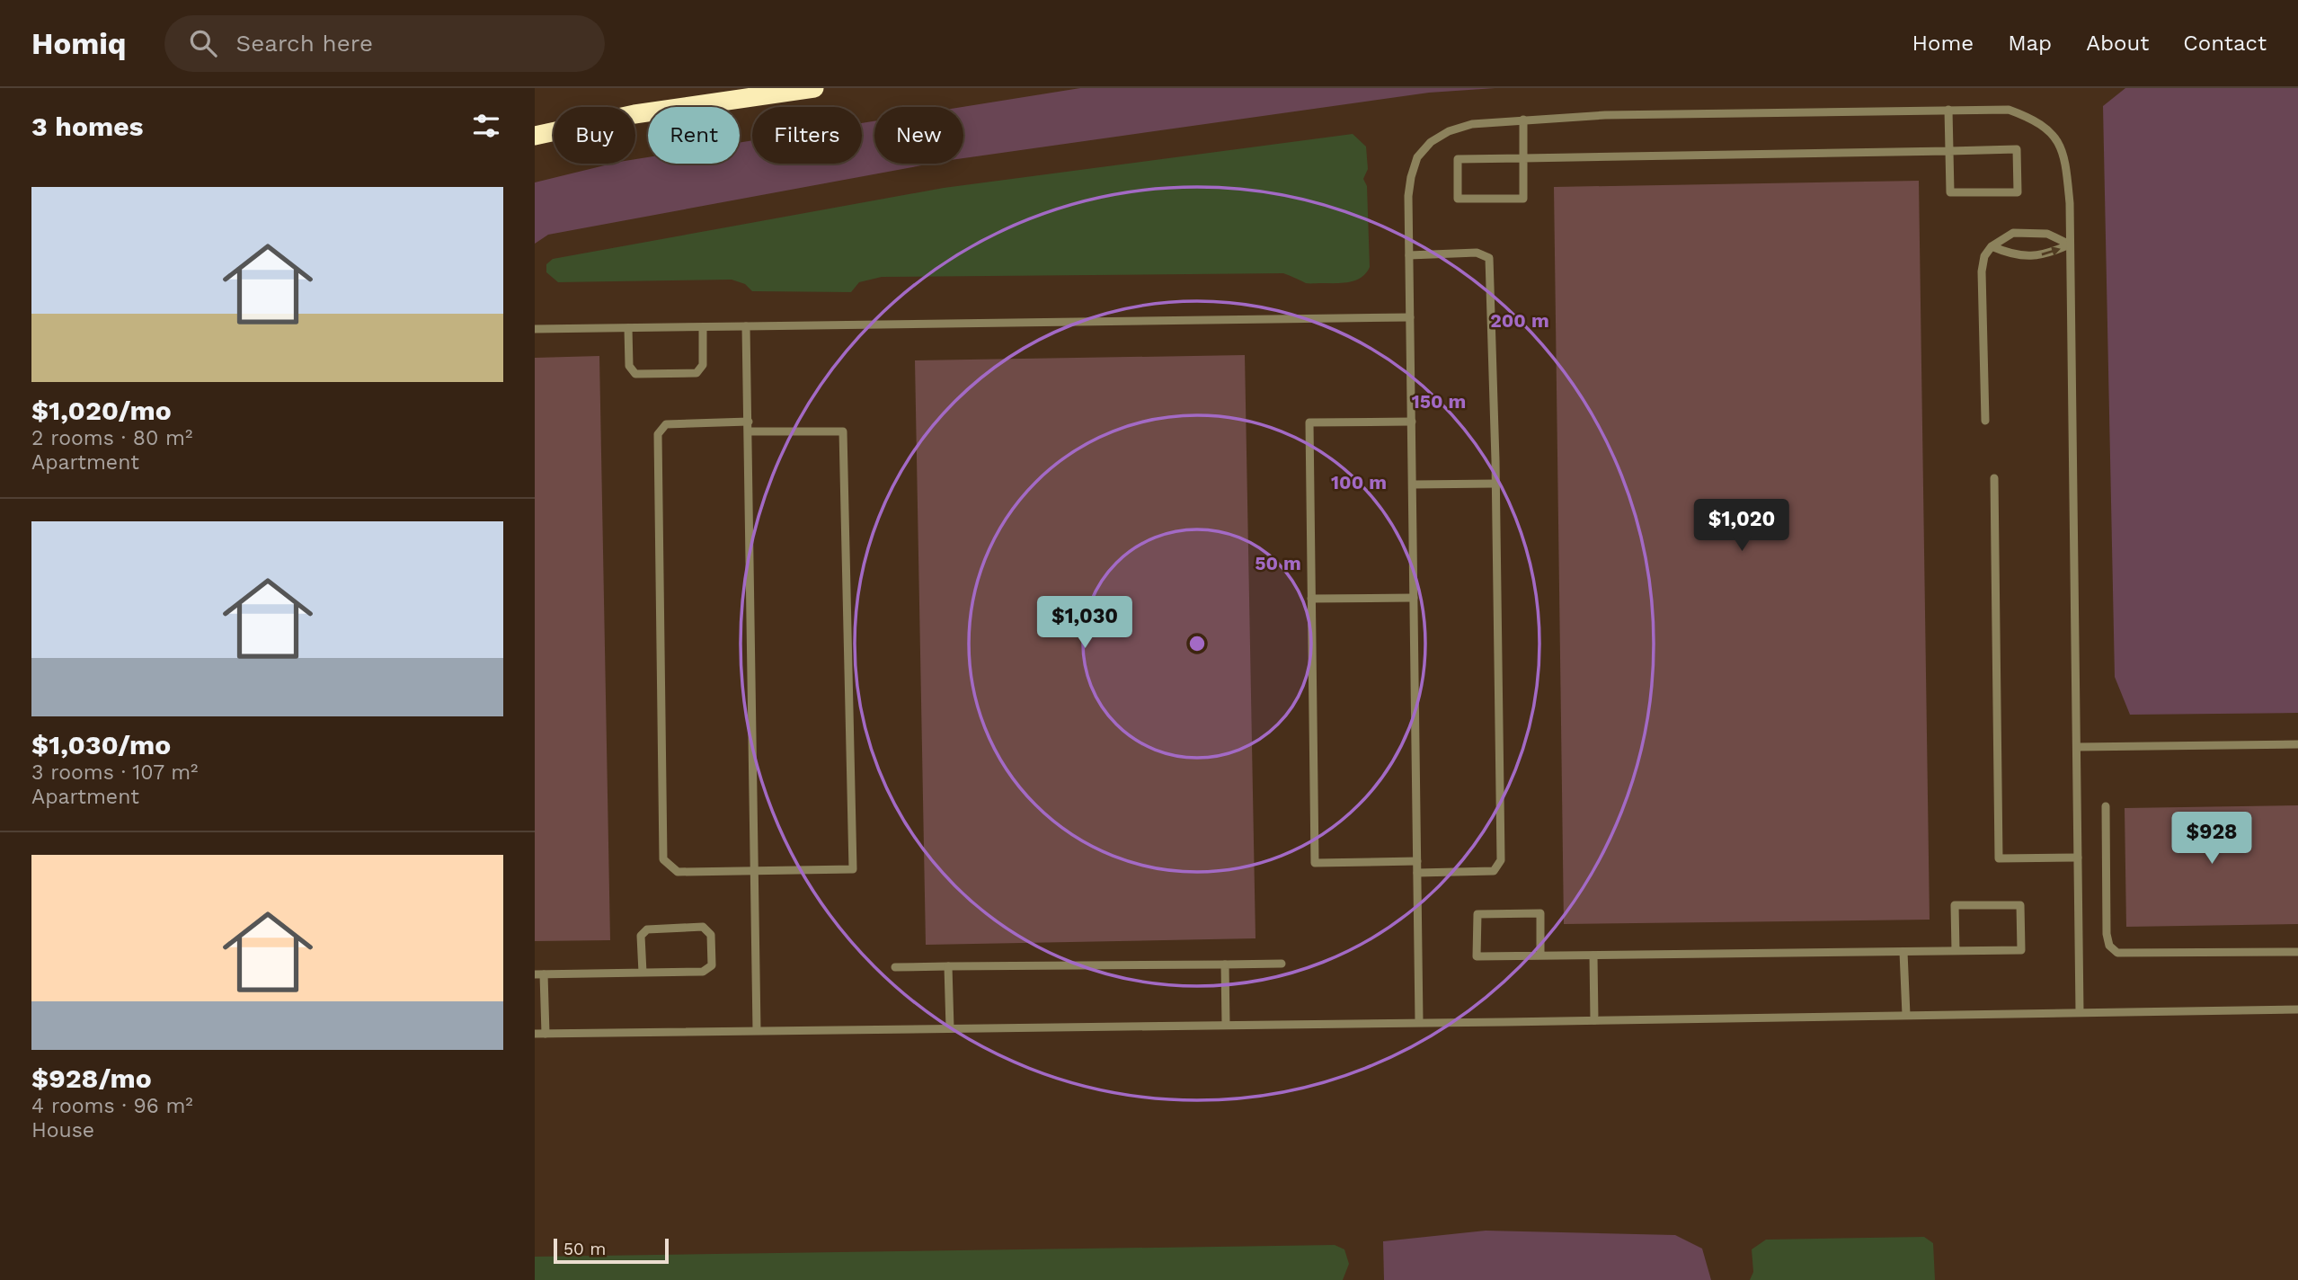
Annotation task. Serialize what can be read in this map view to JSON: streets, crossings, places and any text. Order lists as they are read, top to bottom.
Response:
{
  "scale_bar": "50 m",
  "page": {
    "header": "Homiq",
    "search": "Search here",
    "nav": [
      "Home",
      "Map",
      "About",
      "Contact"
    ],
    "heading": "3 homes",
    "chip": [
      "Buy",
      "Rent",
      "Filters",
      "New"
    ],
    "list": [
      {
        "name": "$1,020/mo",
        "note": "2 rooms · 80 m² · Apartment"
      },
      {
        "name": "$1,030/mo",
        "note": "3 rooms · 107 m² · Apartment"
      },
      {
        "name": "$928/mo",
        "note": "4 rooms · 96 m² · House"
      }
    ],
    "price": ["$1,020", "$1,030", "$928"],
    "scale": "50 m"
  },
  "rings": [
    "200 m",
    "150 m",
    "100 m",
    "50 m"
  ]
}
